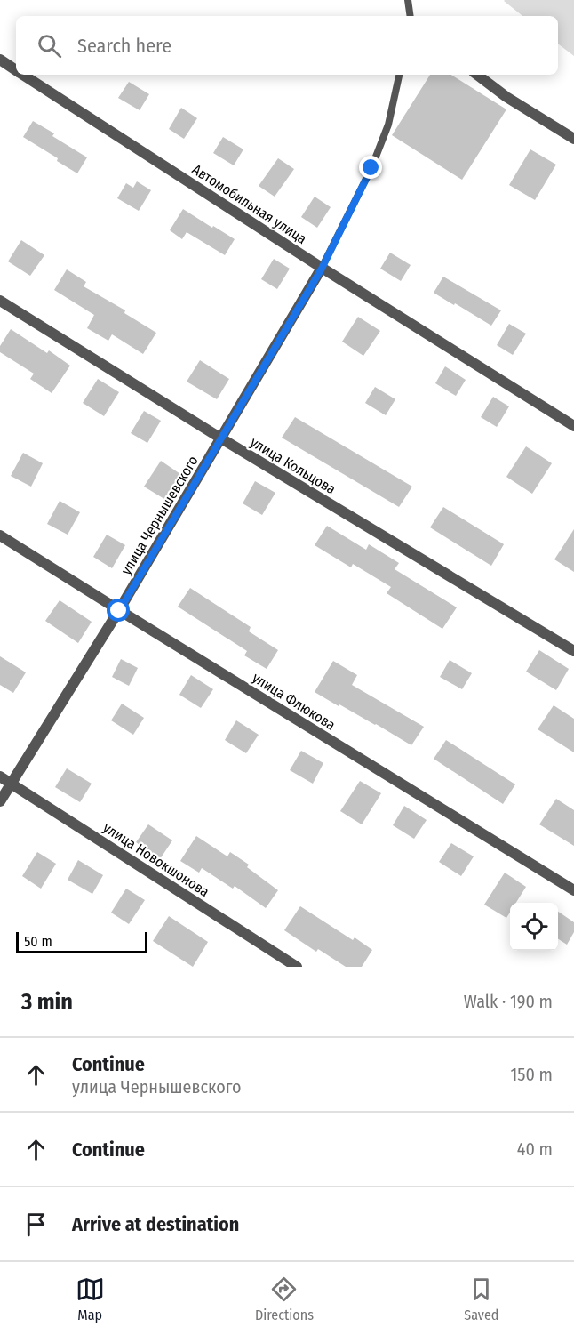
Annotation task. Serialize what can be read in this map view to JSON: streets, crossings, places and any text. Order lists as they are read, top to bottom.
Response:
{
  "streets": {
    "street": [
      "Автомобильная улица",
      "улица Кольцова",
      "улица Чернышевского",
      "улица Флюкова",
      "улица Новокшонова"
    ]
  },
  "crossings": [
    ["Автомобильная улица", "улица Чернышевского"],
    ["улица Кольцова", "улица Чернышевского"],
    ["улица Чернышевского", "улица Флюкова"],
    ["улица Чернышевского", "улица Новокшонова"]
  ],
  "scale_bar": "50 m",
  "page": {
    "search": "Search here",
    "scale": "50 m",
    "heading": ["3 min", "Walk · 190 m"],
    "list": [
      ["Continue", "улица Чернышевского", "150 m"],
      ["Continue", "40 m"],
      "Arrive at destination"
    ],
    "nav": ["Map", "Directions", "Saved"]
  }
}
